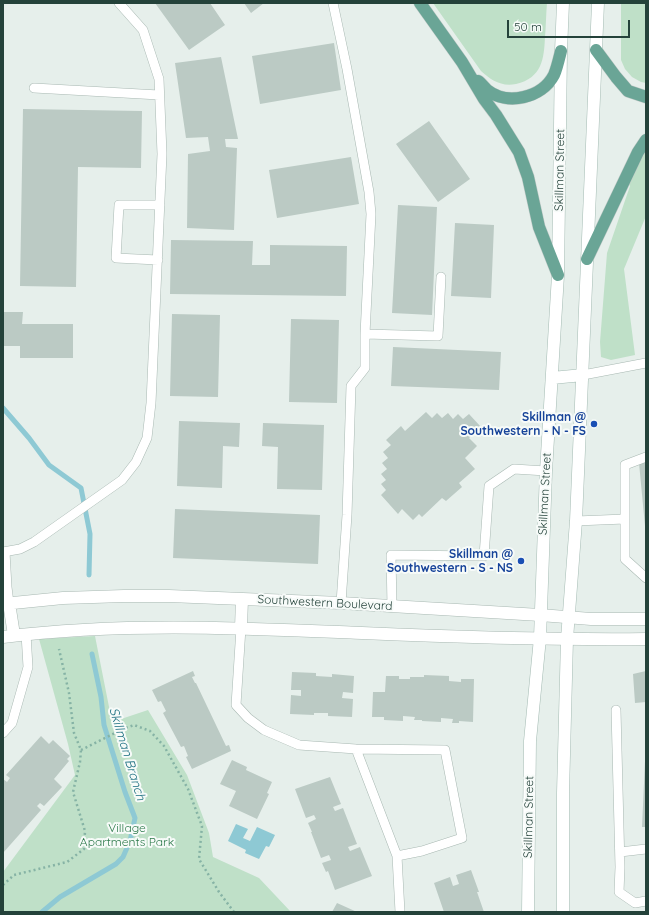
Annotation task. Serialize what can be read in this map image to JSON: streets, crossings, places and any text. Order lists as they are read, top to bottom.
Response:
{
  "streets": {
    "main road": ["Skillman Street", "Southwestern Boulevard"]
  },
  "crossings": [
    ["Skillman Street", "Southwestern Boulevard"]
  ],
  "water": ["Skillman Branch"],
  "parks": ["Village Apartments Park"],
  "places": ["Skillman @ Southwestern - N - FS", "Skillman @ Southwestern - S - NS"],
  "scale_bar": "50 m"
}
